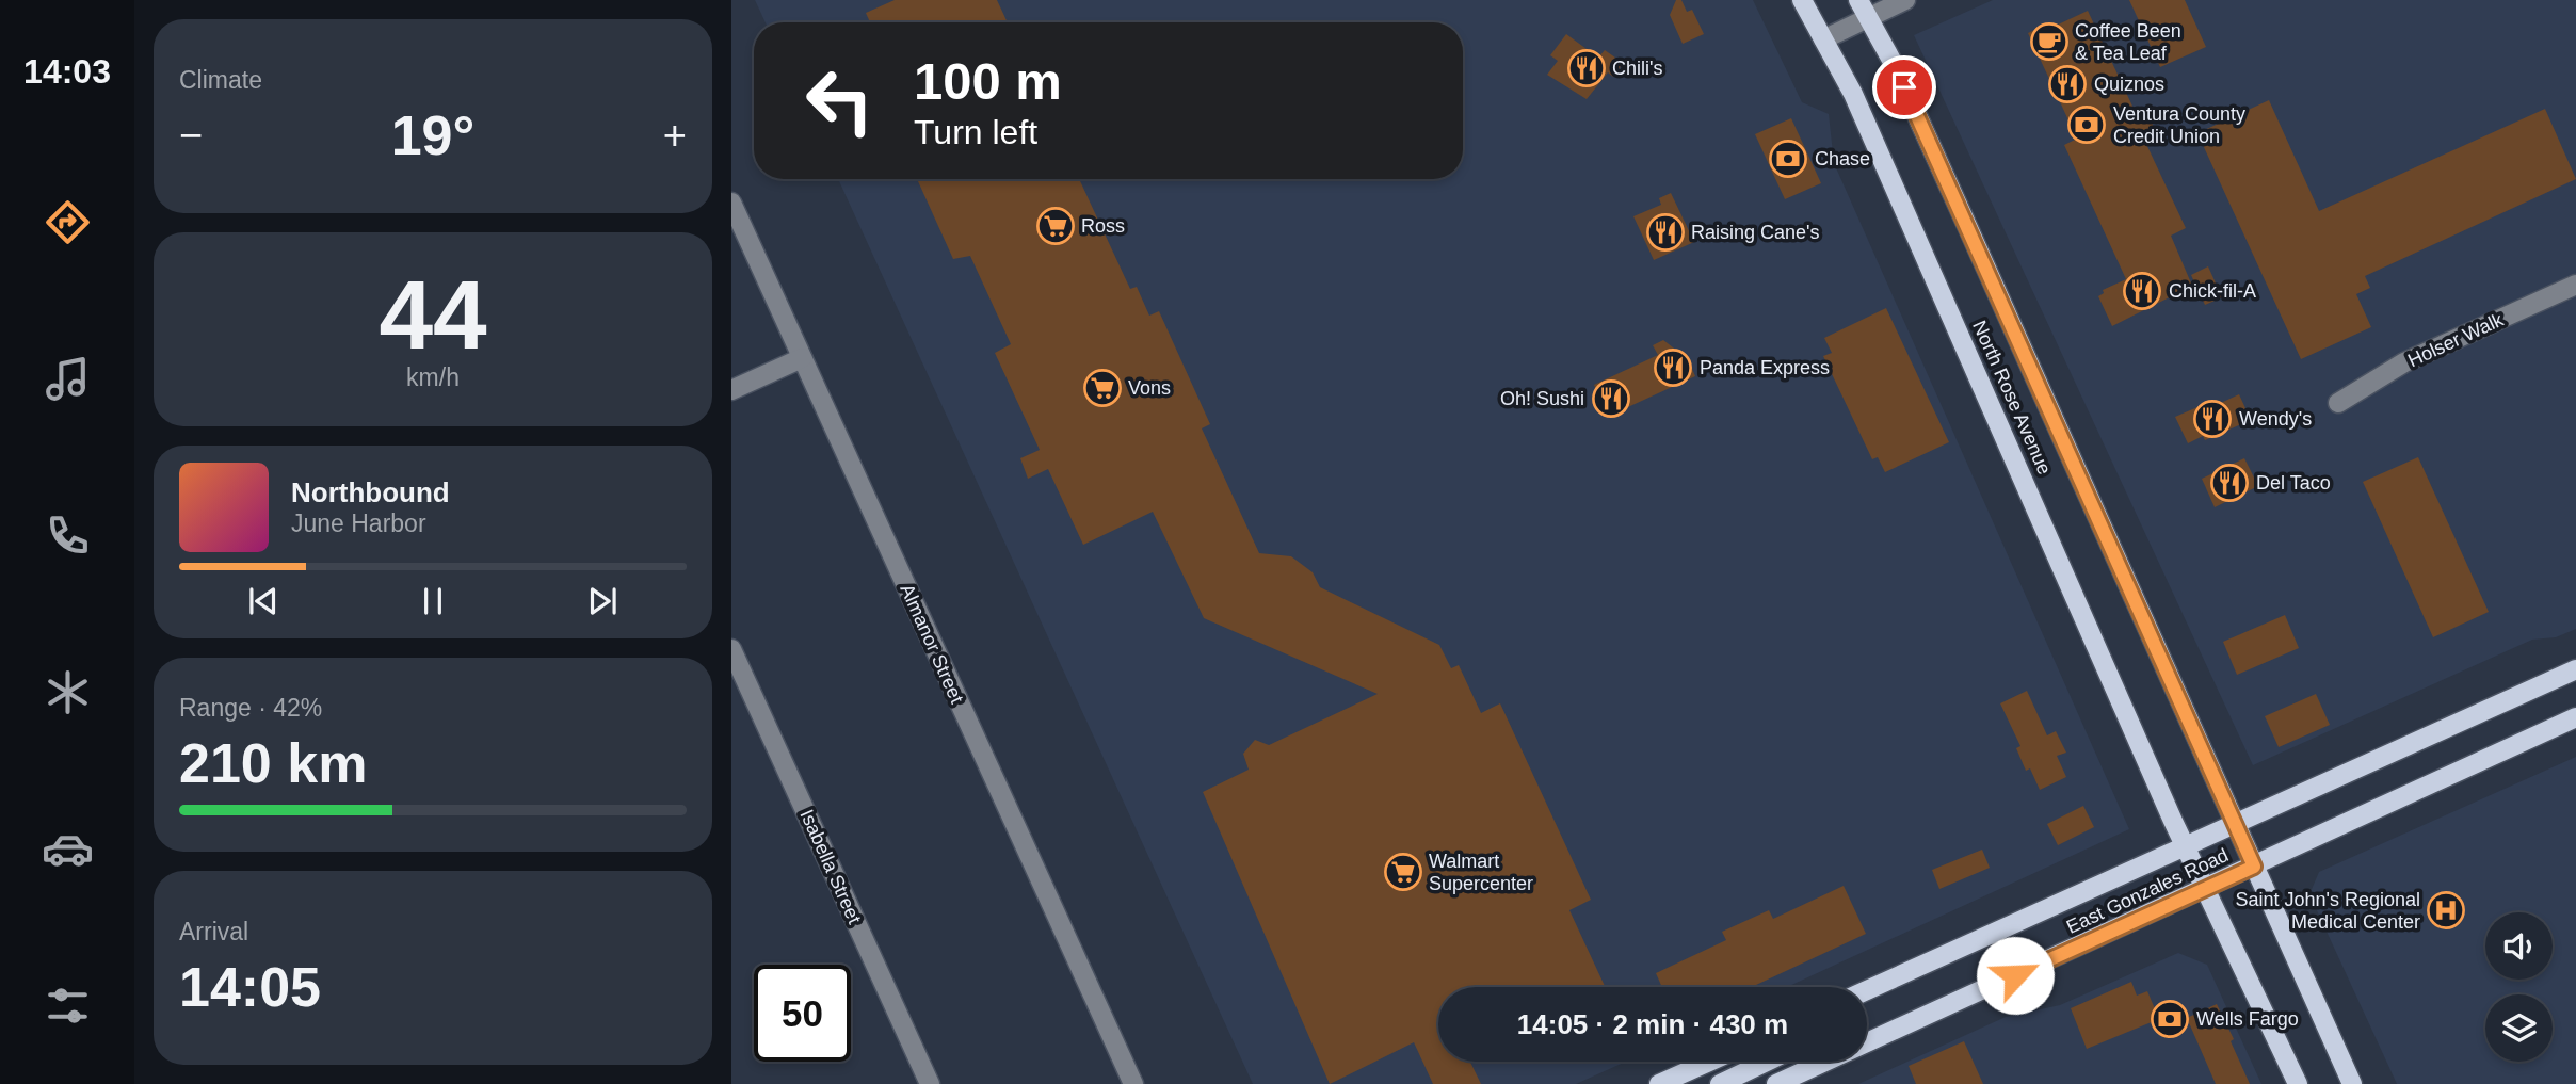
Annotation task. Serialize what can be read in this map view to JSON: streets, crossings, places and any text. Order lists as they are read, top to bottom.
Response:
{
  "streets": {
    "main road": ["North Rose Avenue", "East Gonzales Road"],
    "street": ["Holser Walk", "Almanor Street", "Isabella Street"]
  },
  "crossings": [
    ["North Rose Avenue", "East Gonzales Road"]
  ],
  "places": {
    "cafe": ["Coffee Been & Tea Leaf"],
    "restaurant": [
      "Chili's",
      "Quiznos",
      "Raising Cane's",
      "Chick-fil-A",
      "Panda Express",
      "Oh! Sushi",
      "Wendy's",
      "Del Taco"
    ],
    "bank": ["Ventura County Credit Union", "Chase", "Wells Fargo"],
    "supermarket": ["Ross", "Vons", "Walmart Supercenter"],
    "hospital": ["Saint John's Regional Medical Center"]
  },
  "page": {
    "tabs": "14:03",
    "tile": [
      "Climate",
      ["44", "km/h"],
      ["Range · 42%", "210 km"],
      ["Arrival", "14:05"]
    ],
    "turn": ["100 m", "Turn left"],
    "heat": ["−", "19°", "+"],
    "song": ["Northbound", "June Harbor"],
    "limit": "50",
    "trip": "14:05 · 2 min · 430 m"
  }
}
